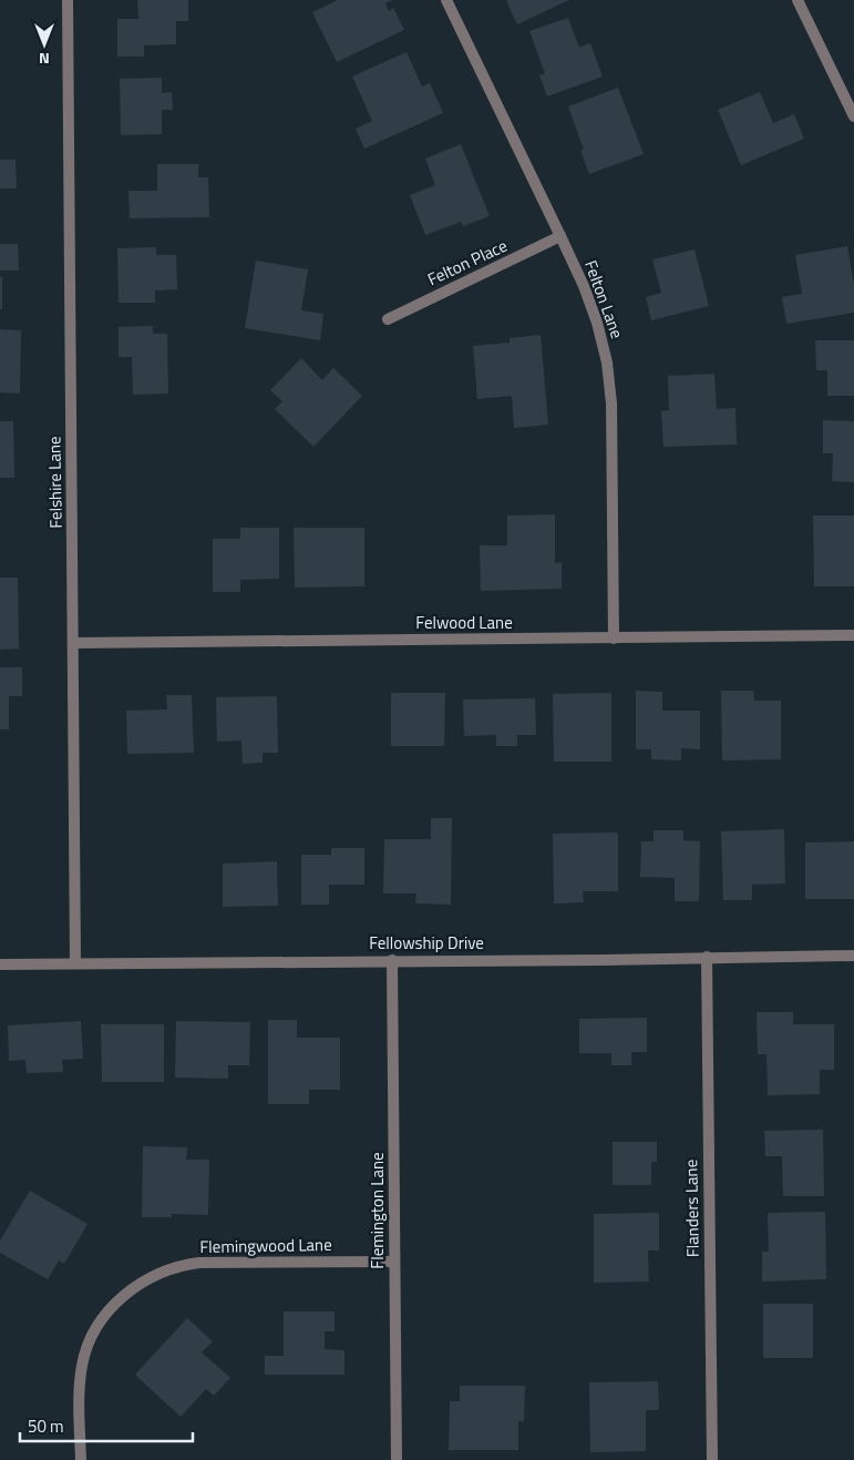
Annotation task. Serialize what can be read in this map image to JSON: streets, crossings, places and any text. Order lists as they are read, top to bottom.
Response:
{
  "streets": {
    "street": [
      "Felton Place",
      "Felton Lane",
      "Felshire Lane",
      "Felwood Lane",
      "Fellowship Drive",
      "Flanders Lane",
      "Flemington Lane",
      "Flemingwood Lane"
    ]
  },
  "crossings": [
    ["Felton Place", "Felton Lane"],
    ["Felton Lane", "Felwood Lane"],
    ["Felshire Lane", "Felwood Lane"],
    ["Felshire Lane", "Fellowship Drive"],
    ["Fellowship Drive", "Flanders Lane"],
    ["Fellowship Drive", "Flemington Lane"],
    ["Flemington Lane", "Flemingwood Lane"]
  ],
  "scale_bar": "50 m",
  "north": "bottom"
}
